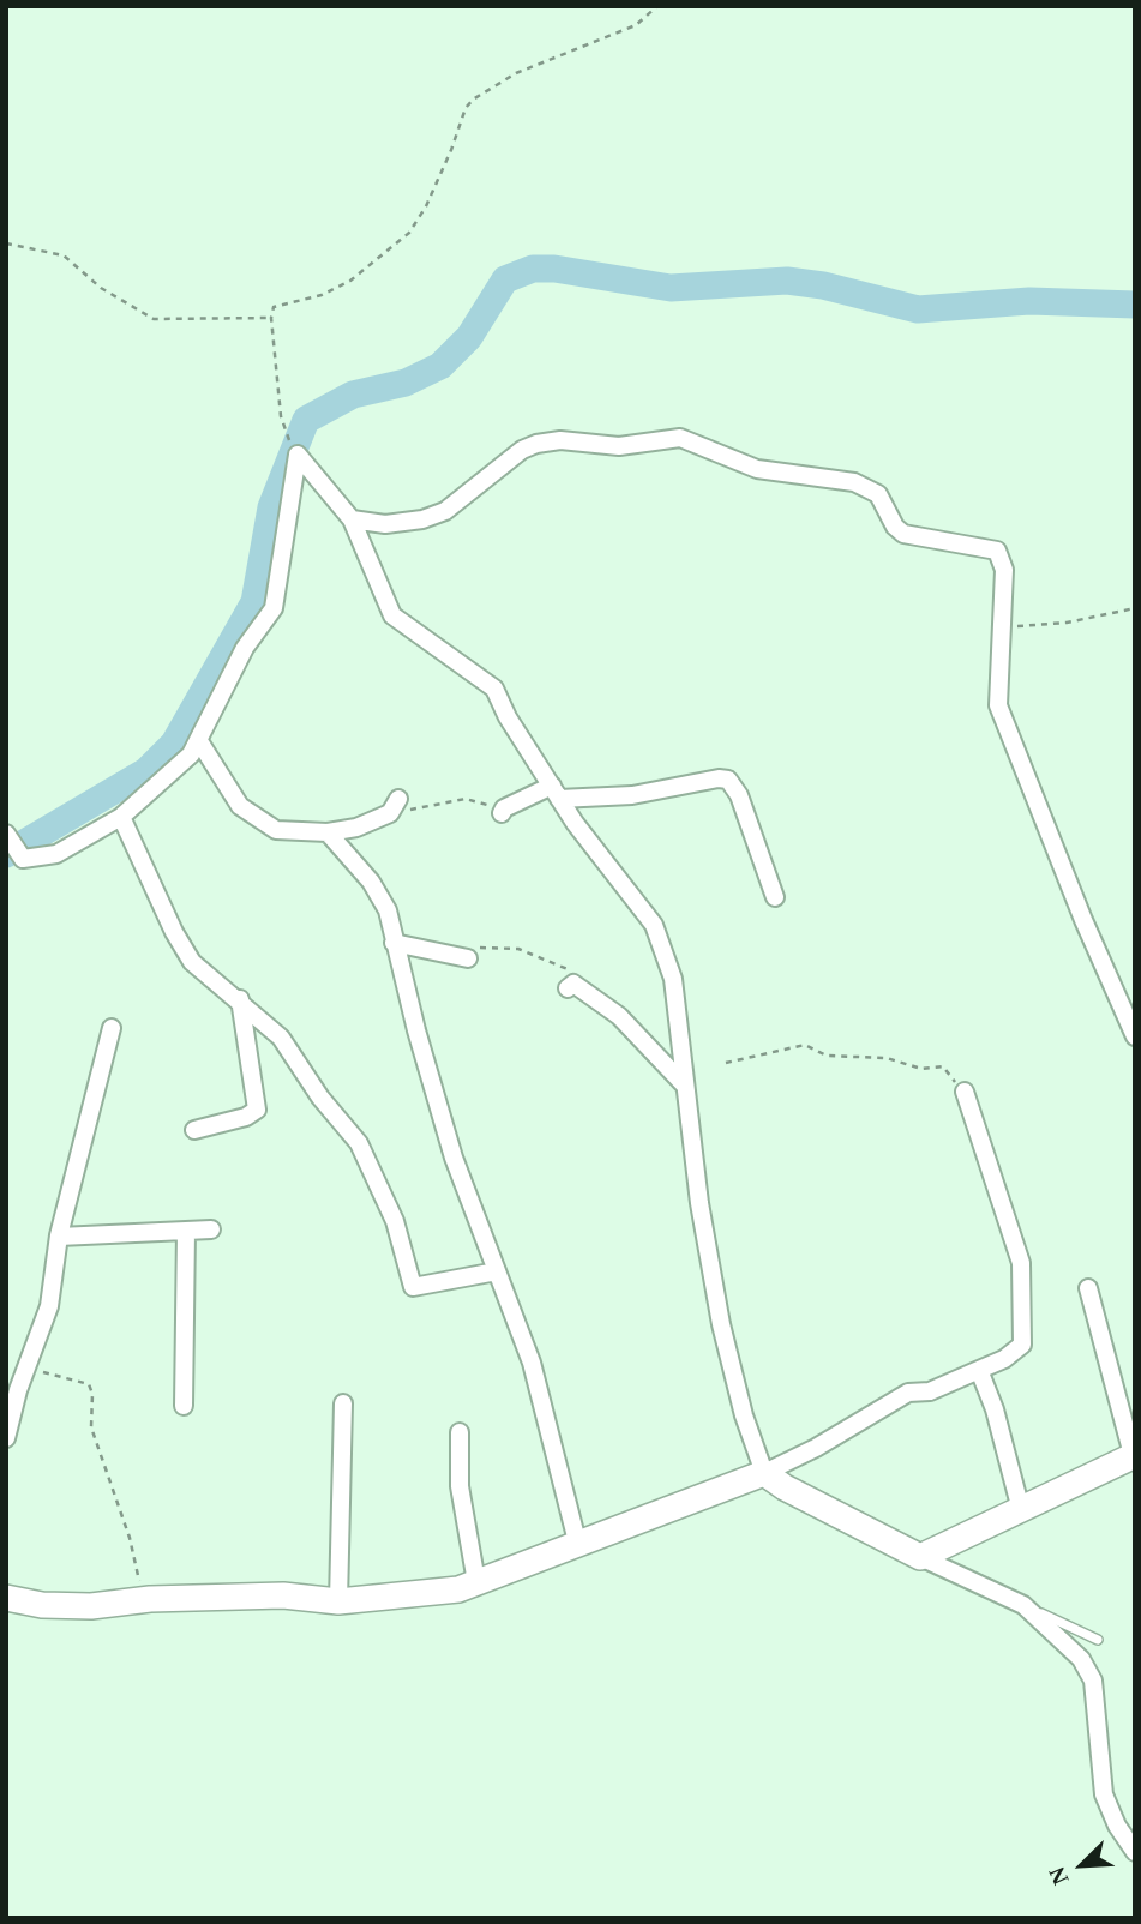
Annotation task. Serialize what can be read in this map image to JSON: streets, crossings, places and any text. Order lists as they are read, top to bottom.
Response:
{
  "north": "bottom left"
}
